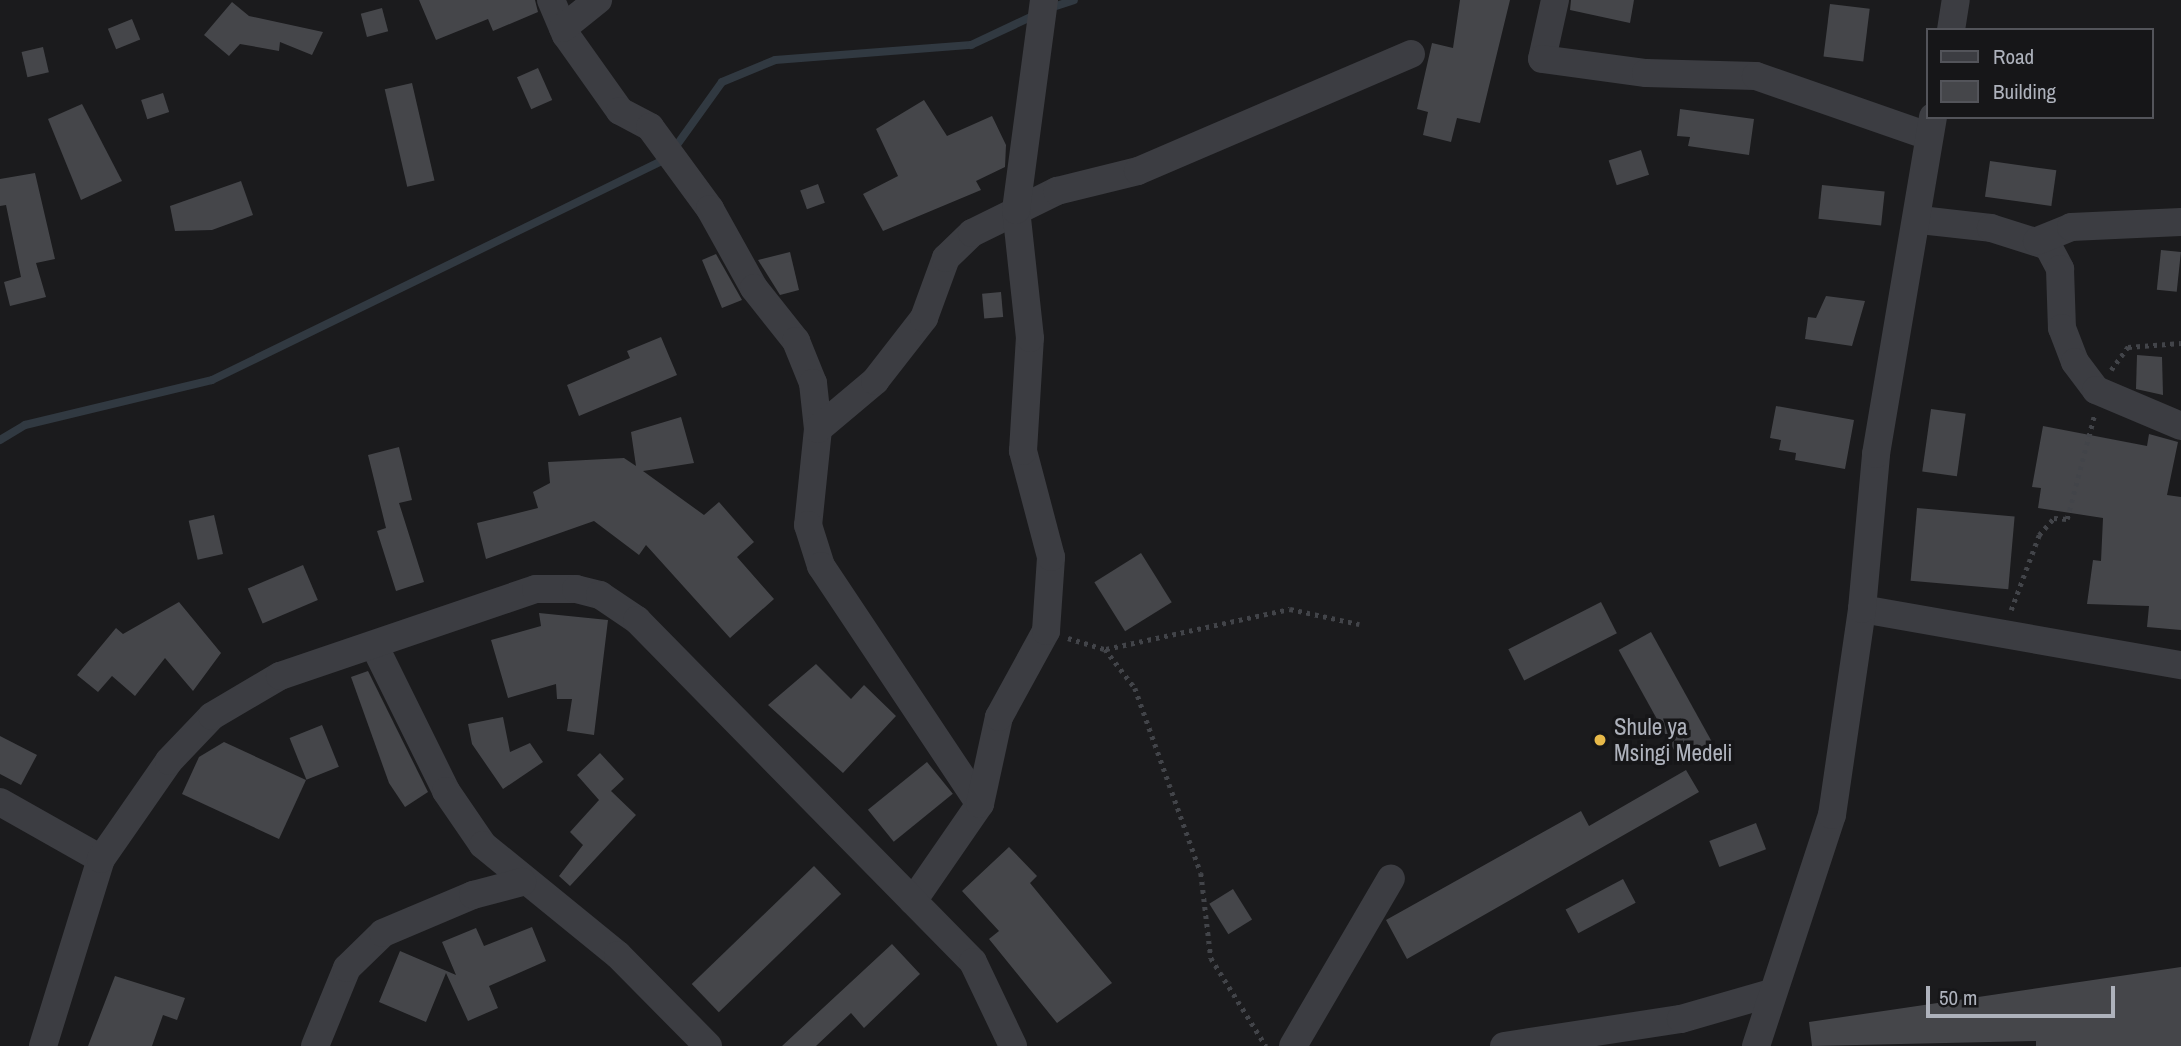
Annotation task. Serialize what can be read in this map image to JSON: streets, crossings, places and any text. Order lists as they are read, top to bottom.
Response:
{
  "places": ["Shule ya Msingi Medeli"],
  "legend": ["Road", "Building"],
  "scale_bar": "50 m"
}
